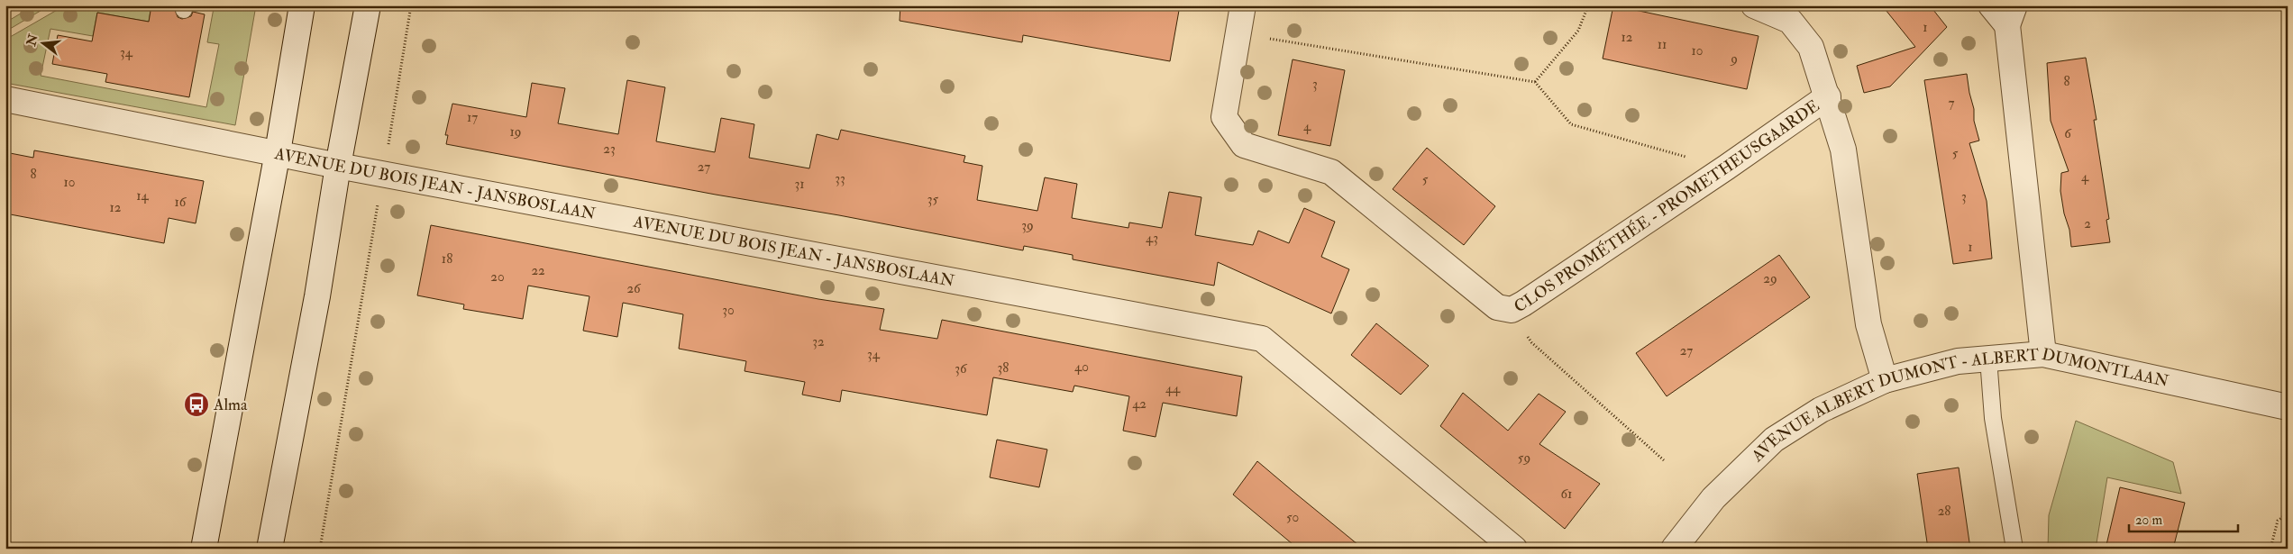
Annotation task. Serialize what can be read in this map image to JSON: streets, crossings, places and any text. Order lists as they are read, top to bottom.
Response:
{
  "streets": {
    "street": ["AVENUE DU BOIS JEAN - JANSBOSLAAN", "CLOS PROMÉTHÉE - PROMETHEUSGAARDE", "AVENUE ALBERT DUMONT - ALBERT DUMONTLAAN"]
  },
  "crossings": [
    ["CLOS PROMÉTHÉE - PROMETHEUSGAARDE", "AVENUE ALBERT DUMONT - ALBERT DUMONTLAAN"]
  ],
  "places": {
    "bus stop": ["Alma"]
  },
  "house_numbers": [
    "1",
    "12",
    "11",
    "10",
    "34",
    "9",
    "8",
    "3",
    "7",
    "17",
    "4",
    "19",
    "6",
    "23",
    "5",
    "27",
    "8",
    "4",
    "33",
    "5",
    "10",
    "31",
    "14",
    "3",
    "35",
    "16",
    "12",
    "2",
    "39",
    "43",
    "1",
    "18",
    "22",
    "20",
    "29",
    "26",
    "30",
    "32",
    "27",
    "34",
    "40",
    "38",
    "36",
    "44",
    "42",
    "59",
    "61",
    "28",
    "50"
  ],
  "scale_bar": "20 m",
  "north": "left"
}
